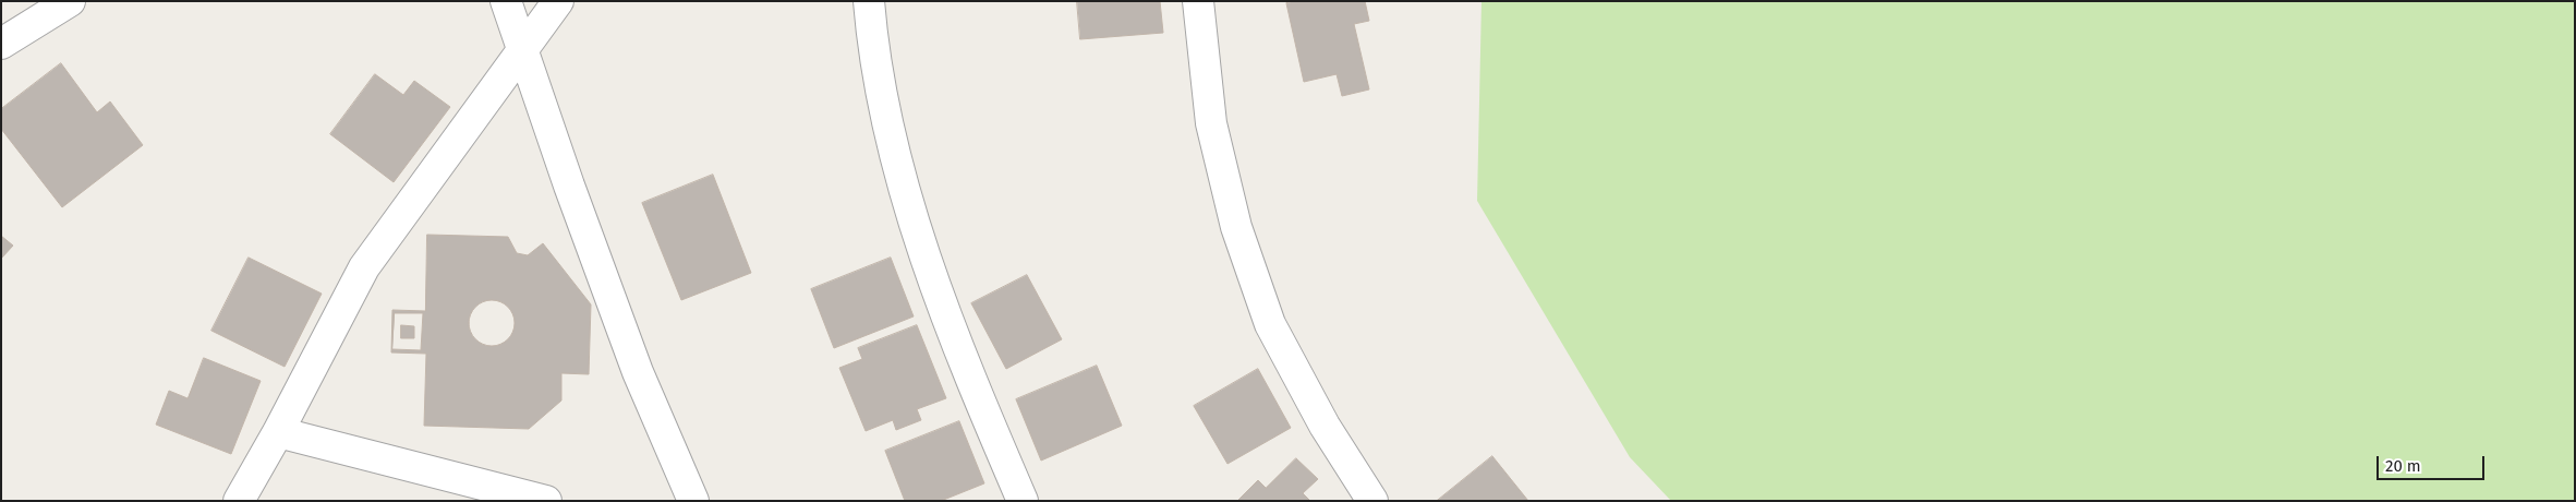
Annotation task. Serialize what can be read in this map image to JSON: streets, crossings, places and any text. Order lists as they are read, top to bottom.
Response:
{
  "scale_bar": "20 m"
}
